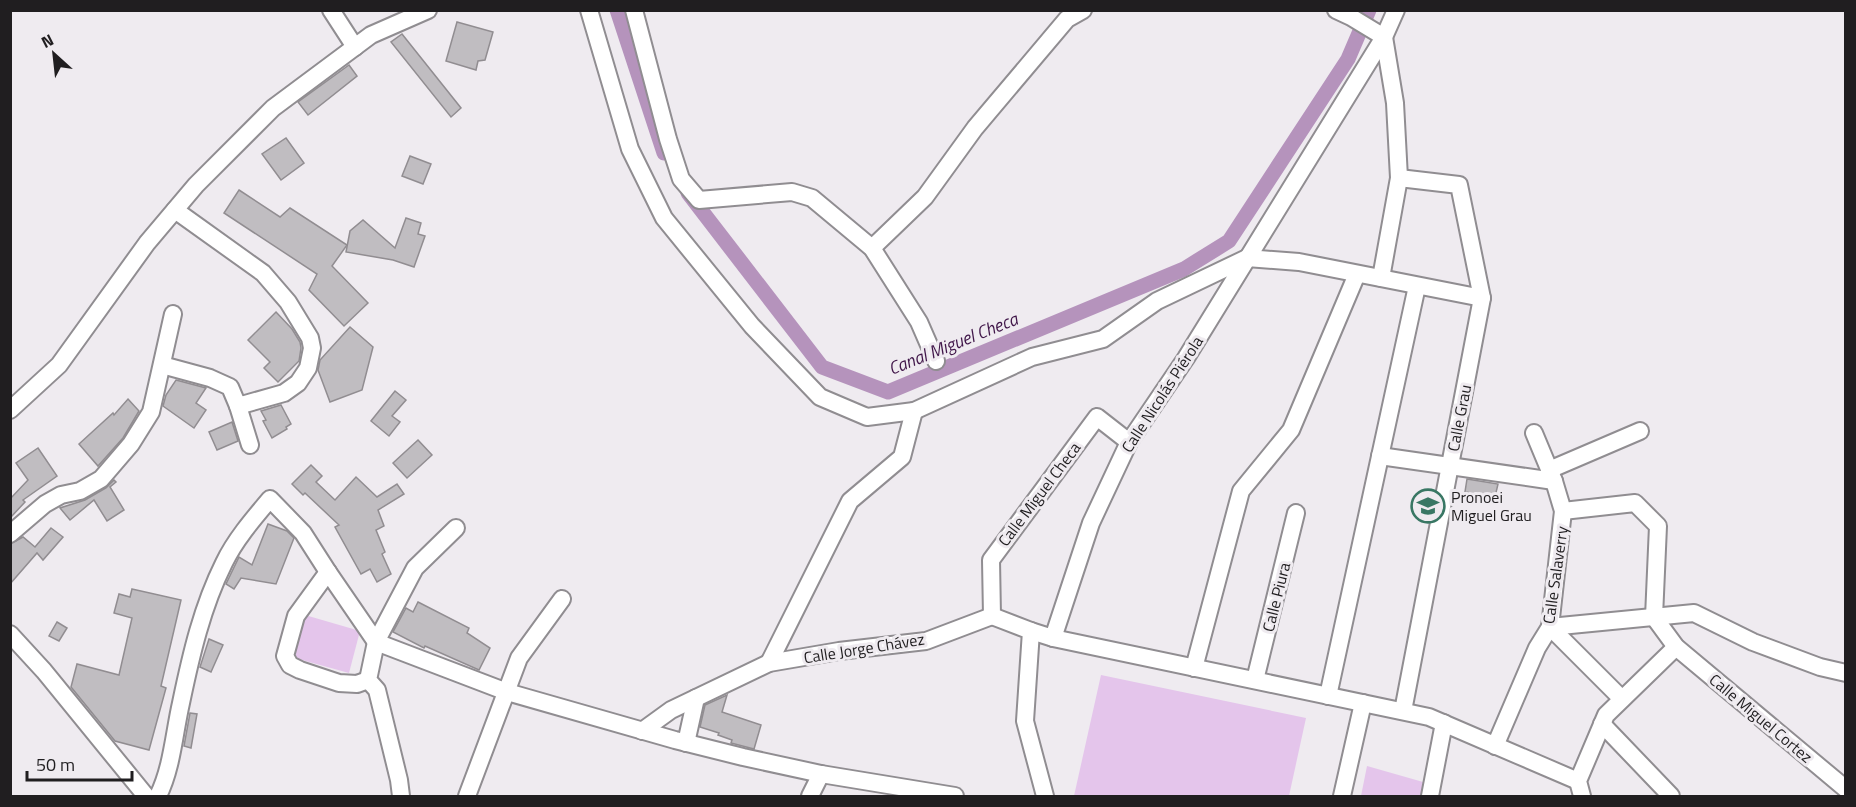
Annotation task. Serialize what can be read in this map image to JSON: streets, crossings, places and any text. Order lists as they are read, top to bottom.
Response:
{
  "streets": {
    "street": [
      "Calle Nicolás Piérola",
      "Calle Grau",
      "Calle Miguel Checa",
      "Calle Salaverry",
      "Calle Piura",
      "Calle Jorge Chávez",
      "Calle Miguel Cortez"
    ]
  },
  "crossings": [
    ["Calle Nicolás Piérola", "Calle Miguel Checa"],
    ["Calle Miguel Checa", "Calle Jorge Chávez"]
  ],
  "water": ["Canal Miguel Checa"],
  "places": {
    "school or university": ["Pronoei Miguel Grau"]
  },
  "scale_bar": "50 m",
  "north": "top left"
}
